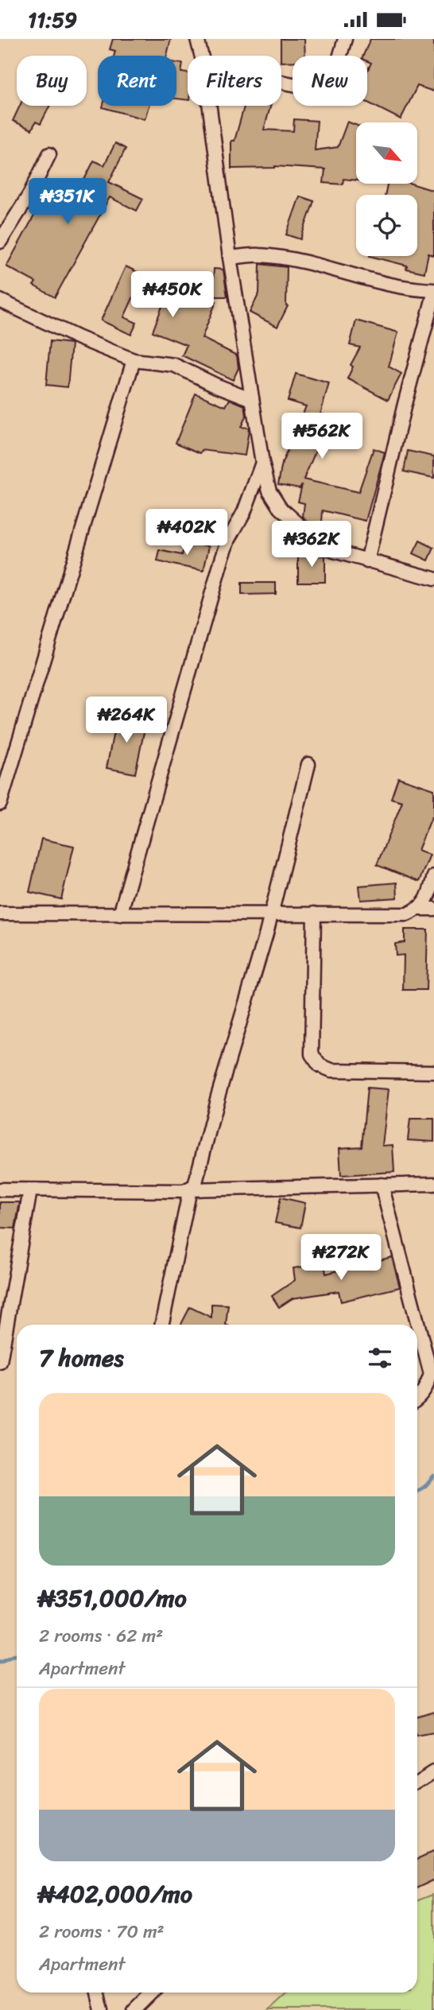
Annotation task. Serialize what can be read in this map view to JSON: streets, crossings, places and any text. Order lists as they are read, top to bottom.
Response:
{
  "north": "bottom right",
  "page": {
    "status": "11:59",
    "chip": [
      "Buy",
      "Rent",
      "Filters",
      "New"
    ],
    "price": [
      "₦351K",
      "₦450K",
      "₦562K",
      "₦402K",
      "₦362K",
      "₦264K",
      "₦272K"
    ],
    "heading": "7 homes",
    "list": [
      {
        "name": "₦351,000/mo",
        "note": "2 rooms · 62 m² · Apartment"
      },
      {
        "name": "₦402,000/mo",
        "note": "2 rooms · 70 m² · Apartment"
      }
    ]
  }
}
